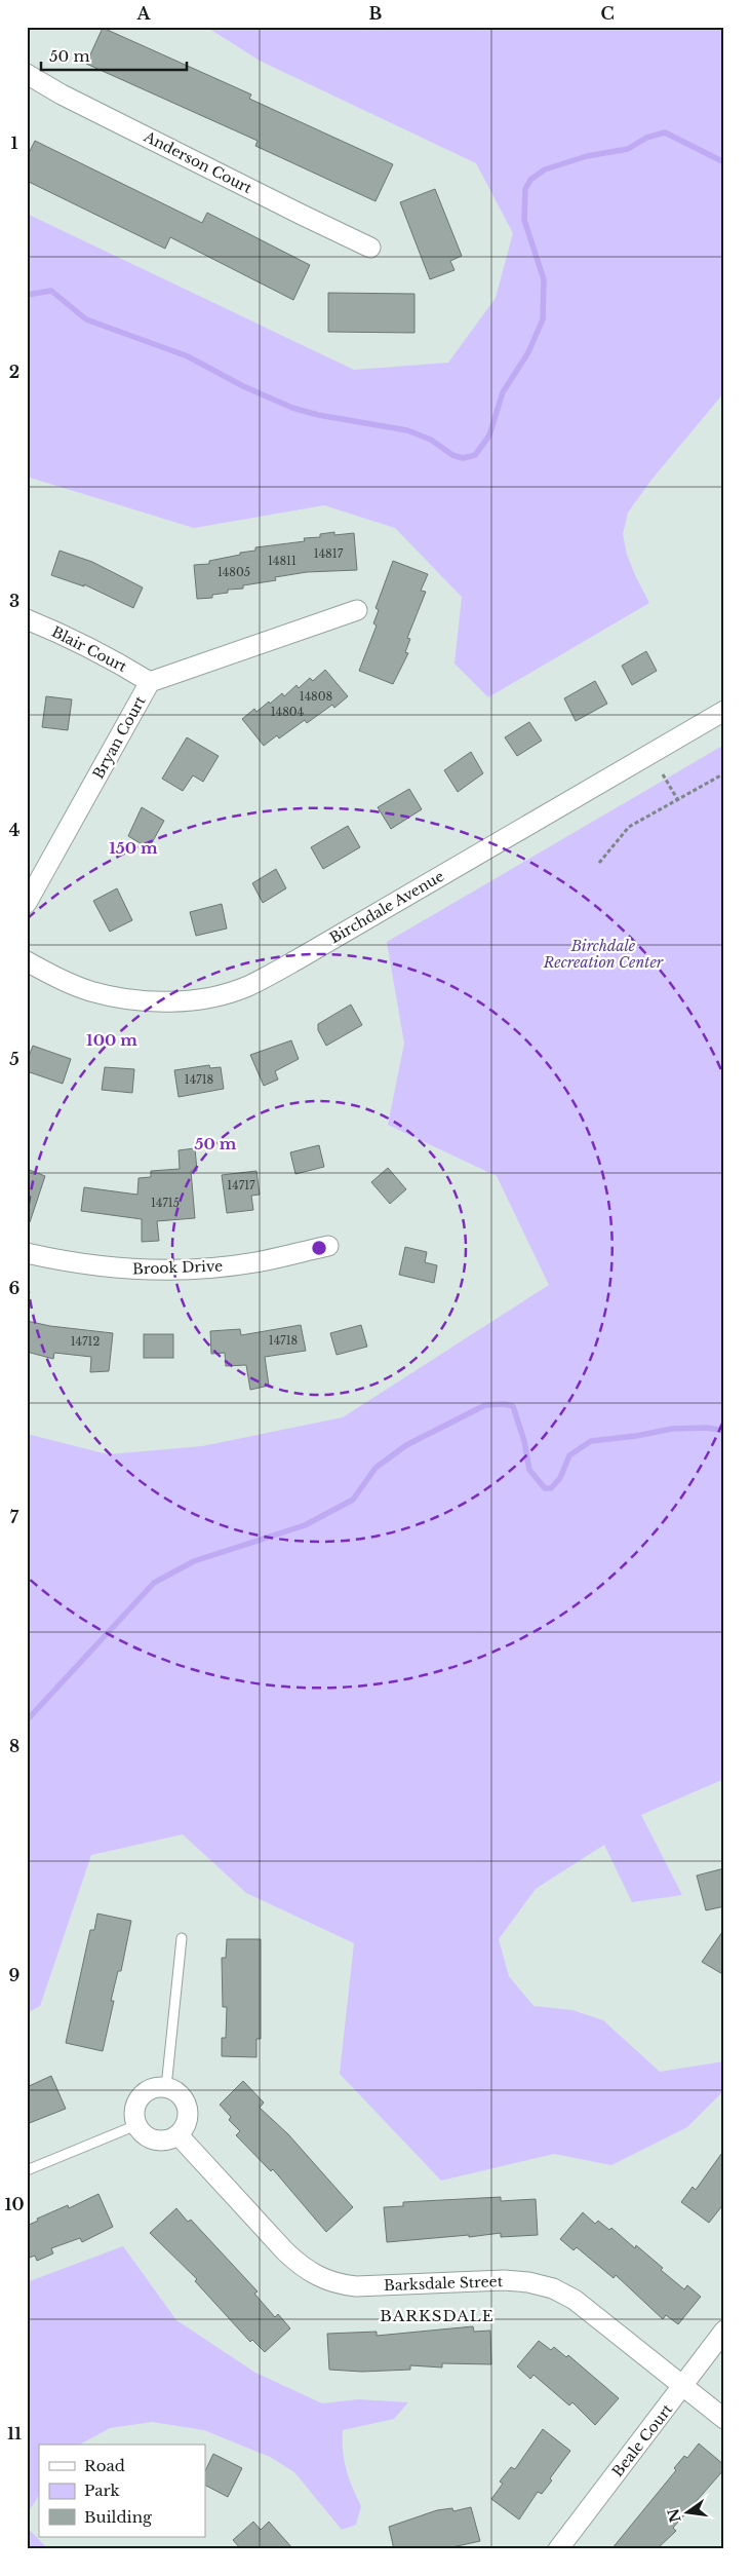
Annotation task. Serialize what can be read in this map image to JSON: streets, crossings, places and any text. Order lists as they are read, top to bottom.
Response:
{
  "streets": {
    "street": [
      "Anderson Court",
      "Blair Court",
      "Bryan Court",
      "Birchdale Avenue",
      "Brook Drive",
      "Barksdale Street",
      "Beale Court"
    ]
  },
  "crossings": [
    ["Blair Court", "Bryan Court"],
    ["Barksdale Street", "Beale Court"]
  ],
  "districts": ["BARKSDALE"],
  "parks": ["Birchdale Recreation Center"],
  "house_numbers": [
    "14817",
    "14811",
    "14805",
    "14808",
    "14804",
    "14718",
    "14717",
    "14715",
    "14718",
    "14712"
  ],
  "legend": ["Road", "Park", "Building"],
  "scale_bar": "50 m",
  "north": "left",
  "grid": {
    "columns": ["A", "B", "C"],
    "rows": [
      "1",
      "2",
      "3",
      "4",
      "5",
      "6",
      "7",
      "8",
      "9",
      "10",
      "11"
    ]
  },
  "rings": ["150 m", "100 m", "50 m"]
}
